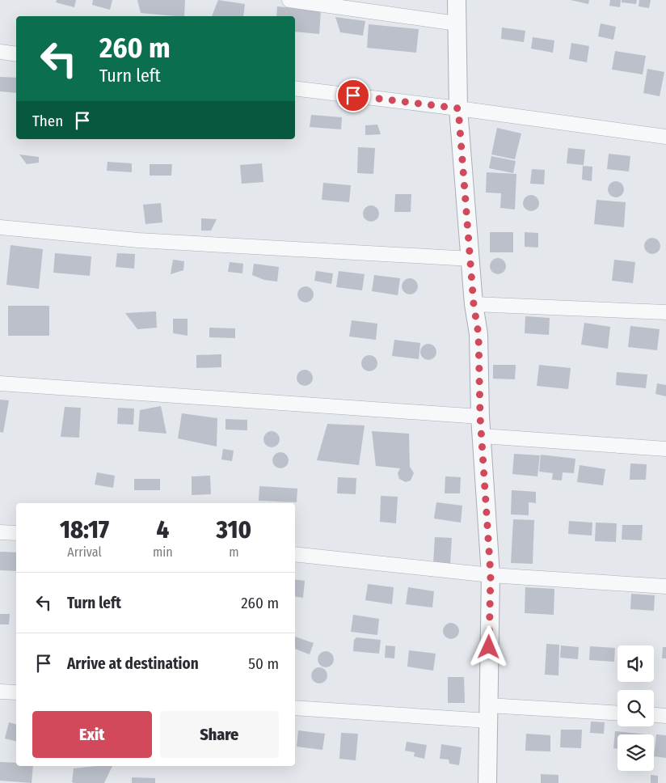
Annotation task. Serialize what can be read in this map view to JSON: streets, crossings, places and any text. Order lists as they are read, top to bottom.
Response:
{
  "page": {
    "turn": ["260 m", "Turn left"],
    "then": "Then",
    "eta": [
      "18:17",
      "Arrival",
      "4",
      "min",
      "310",
      "m"
    ],
    "list": [
      {
        "name": "Turn left",
        "value": "260 m"
      },
      {
        "name": "Arrive at destination",
        "value": "50 m"
      }
    ],
    "buttons": ["Exit", "Share"]
  }
}
